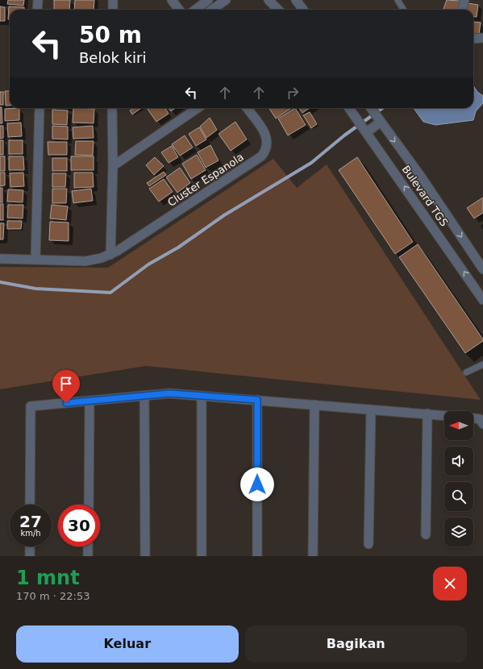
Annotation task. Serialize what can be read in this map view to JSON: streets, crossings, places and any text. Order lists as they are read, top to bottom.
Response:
{
  "streets": {
    "street": ["Cluster Espanola", "Bulevard TGS"]
  },
  "north": "left",
  "page": {
    "turn": ["50 m", "Belok kiri"],
    "speed": "27 km/h",
    "limit": "30",
    "heading": ["1 mnt", "170 m · 22:53"],
    "buttons": ["Keluar", "Bagikan"]
  }
}
